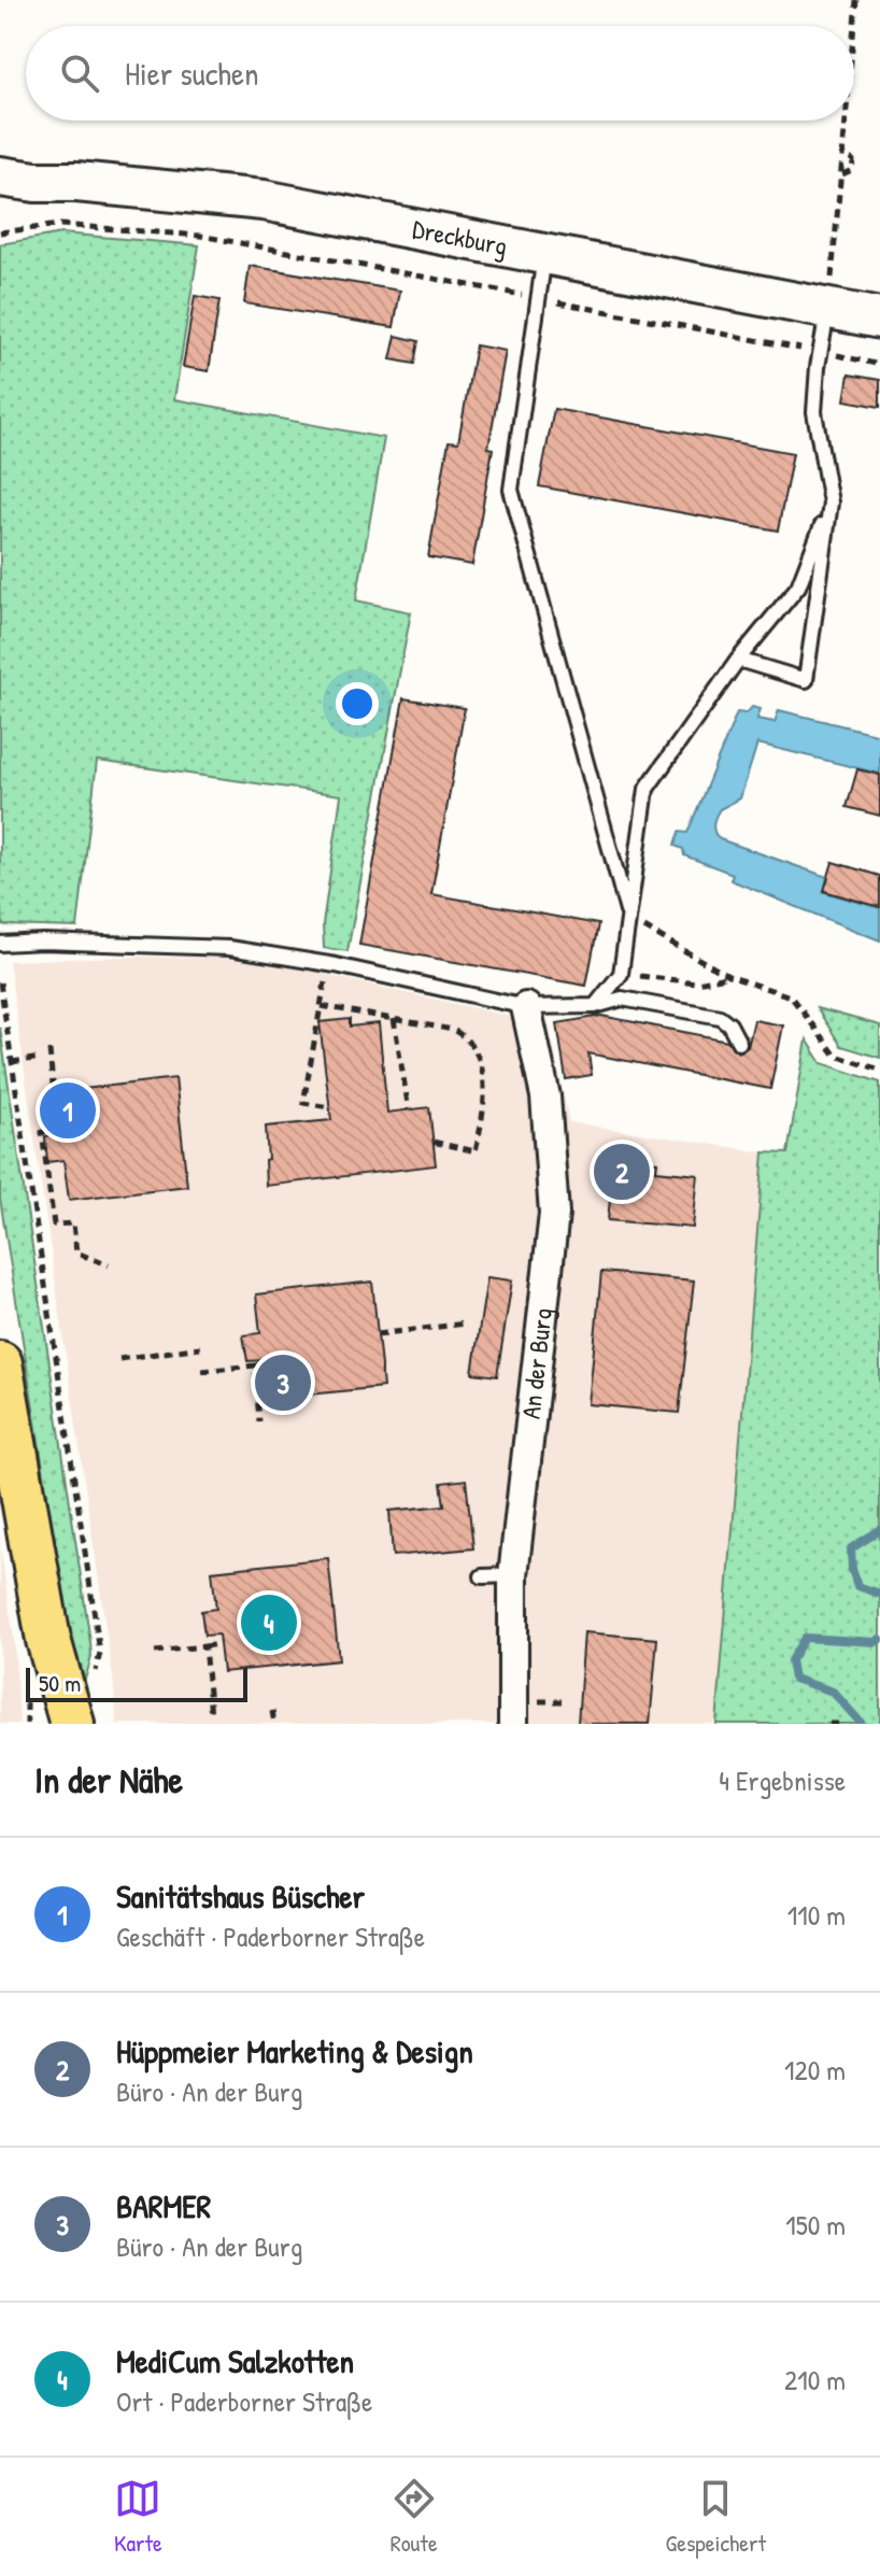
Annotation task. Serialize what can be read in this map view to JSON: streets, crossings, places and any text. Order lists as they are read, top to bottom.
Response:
{
  "streets": {
    "street": ["Dreckburg", "An der Burg"]
  },
  "scale_bar": "50 m",
  "page": {
    "search": "Hier suchen",
    "pins": [
      "1",
      "2",
      "3",
      "4"
    ],
    "scale": "50 m",
    "heading": ["In der Nähe", "4 Ergebnisse"],
    "list": [
      {
        "mark": "1",
        "name": "Sanitätshaus Büscher",
        "note": "Geschäft · Paderborner Straße",
        "value": "110 m"
      },
      {
        "mark": "2",
        "name": "Hüppmeier Marketing & Design",
        "note": "Büro · An der Burg",
        "value": "120 m"
      },
      {
        "mark": "3",
        "name": "BARMER",
        "note": "Büro · An der Burg",
        "value": "150 m"
      },
      {
        "mark": "4",
        "name": "MediCum Salzkotten",
        "note": "Ort · Paderborner Straße",
        "value": "210 m"
      }
    ],
    "nav": ["Karte", "Route", "Gespeichert"]
  }
}
